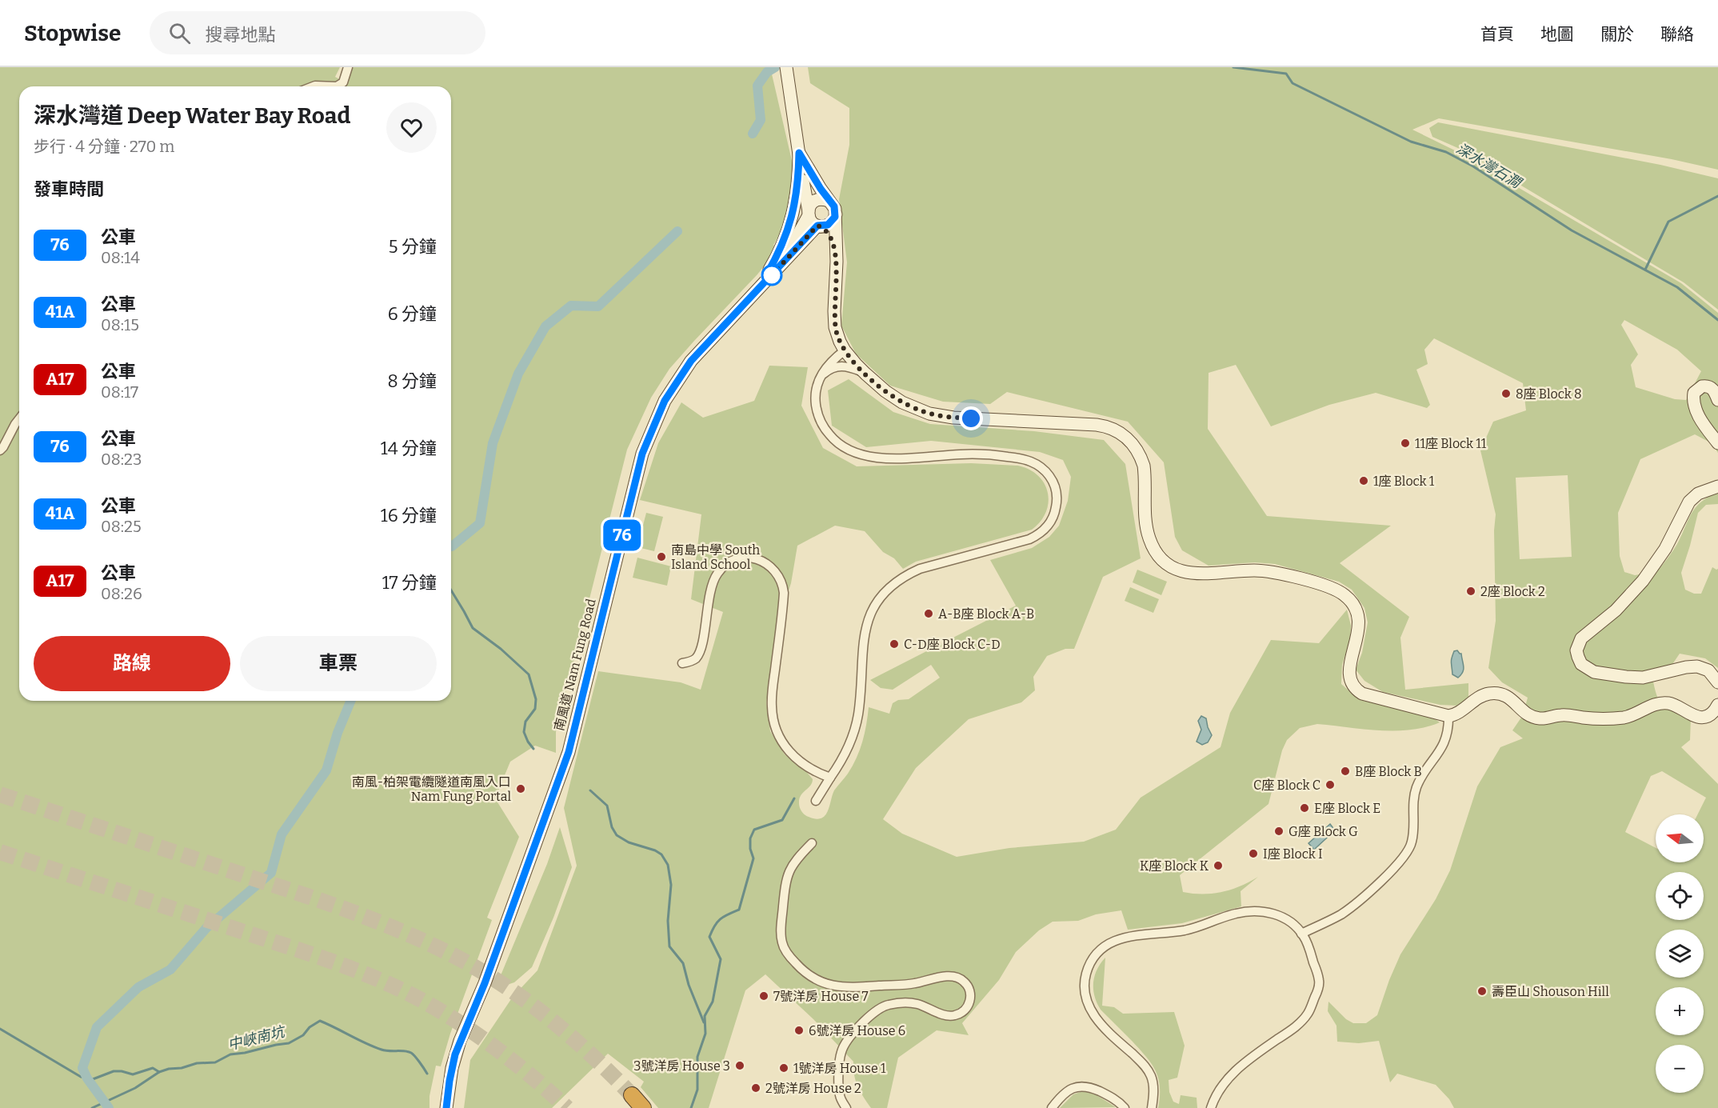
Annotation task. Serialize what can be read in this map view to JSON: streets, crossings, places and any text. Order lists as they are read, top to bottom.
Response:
{
  "streets": {
    "street": ["南風道 Nam Fung Road"]
  },
  "water": ["深水灣石澗", "中峽南坑"],
  "places": [
    "8座 Block 8",
    "11座 Block 11",
    "1座 Block 1",
    "南島中學 South Island School",
    "2座 Block 2",
    "A-B座 Block A-B",
    "C-D座 Block C-D",
    "B座 Block B",
    "C座 Block C",
    "南風-柏架電纜隧道南風入口 Nam Fung Portal",
    "E座 Block E",
    "G座 Block G",
    "I座 Block I",
    "K座 Block K",
    "壽臣山 Shouson Hill",
    "7號洋房 House 7",
    "6號洋房 House 6",
    "3號洋房 House 3",
    "1號洋房 House 1",
    "2號洋房 House 2"
  ],
  "lines": ["bus line 76"],
  "north": "left",
  "page": {
    "header": "Stopwise",
    "search": "搜尋地點",
    "nav": [
      "首頁",
      "地圖",
      "關於",
      "聯絡"
    ],
    "on_map": "76",
    "heading": [
      ["深水灣道 Deep Water Bay Road", "步行 · 4 分鐘 · 270 m"],
      "發車時間"
    ],
    "list": [
      {
        "mark": "76",
        "name": "公車",
        "note": "08:14",
        "value": "5 分鐘"
      },
      {
        "mark": "41A",
        "name": "公車",
        "note": "08:15",
        "value": "6 分鐘"
      },
      {
        "mark": "A17",
        "name": "公車",
        "note": "08:17",
        "value": "8 分鐘"
      },
      {
        "mark": "76",
        "name": "公車",
        "note": "08:23",
        "value": "14 分鐘"
      },
      {
        "mark": "41A",
        "name": "公車",
        "note": "08:25",
        "value": "16 分鐘"
      },
      {
        "mark": "A17",
        "name": "公車",
        "note": "08:26",
        "value": "17 分鐘"
      }
    ],
    "buttons": ["路線", "車票"],
    "map_buttons": ["+", "−"]
  }
}
